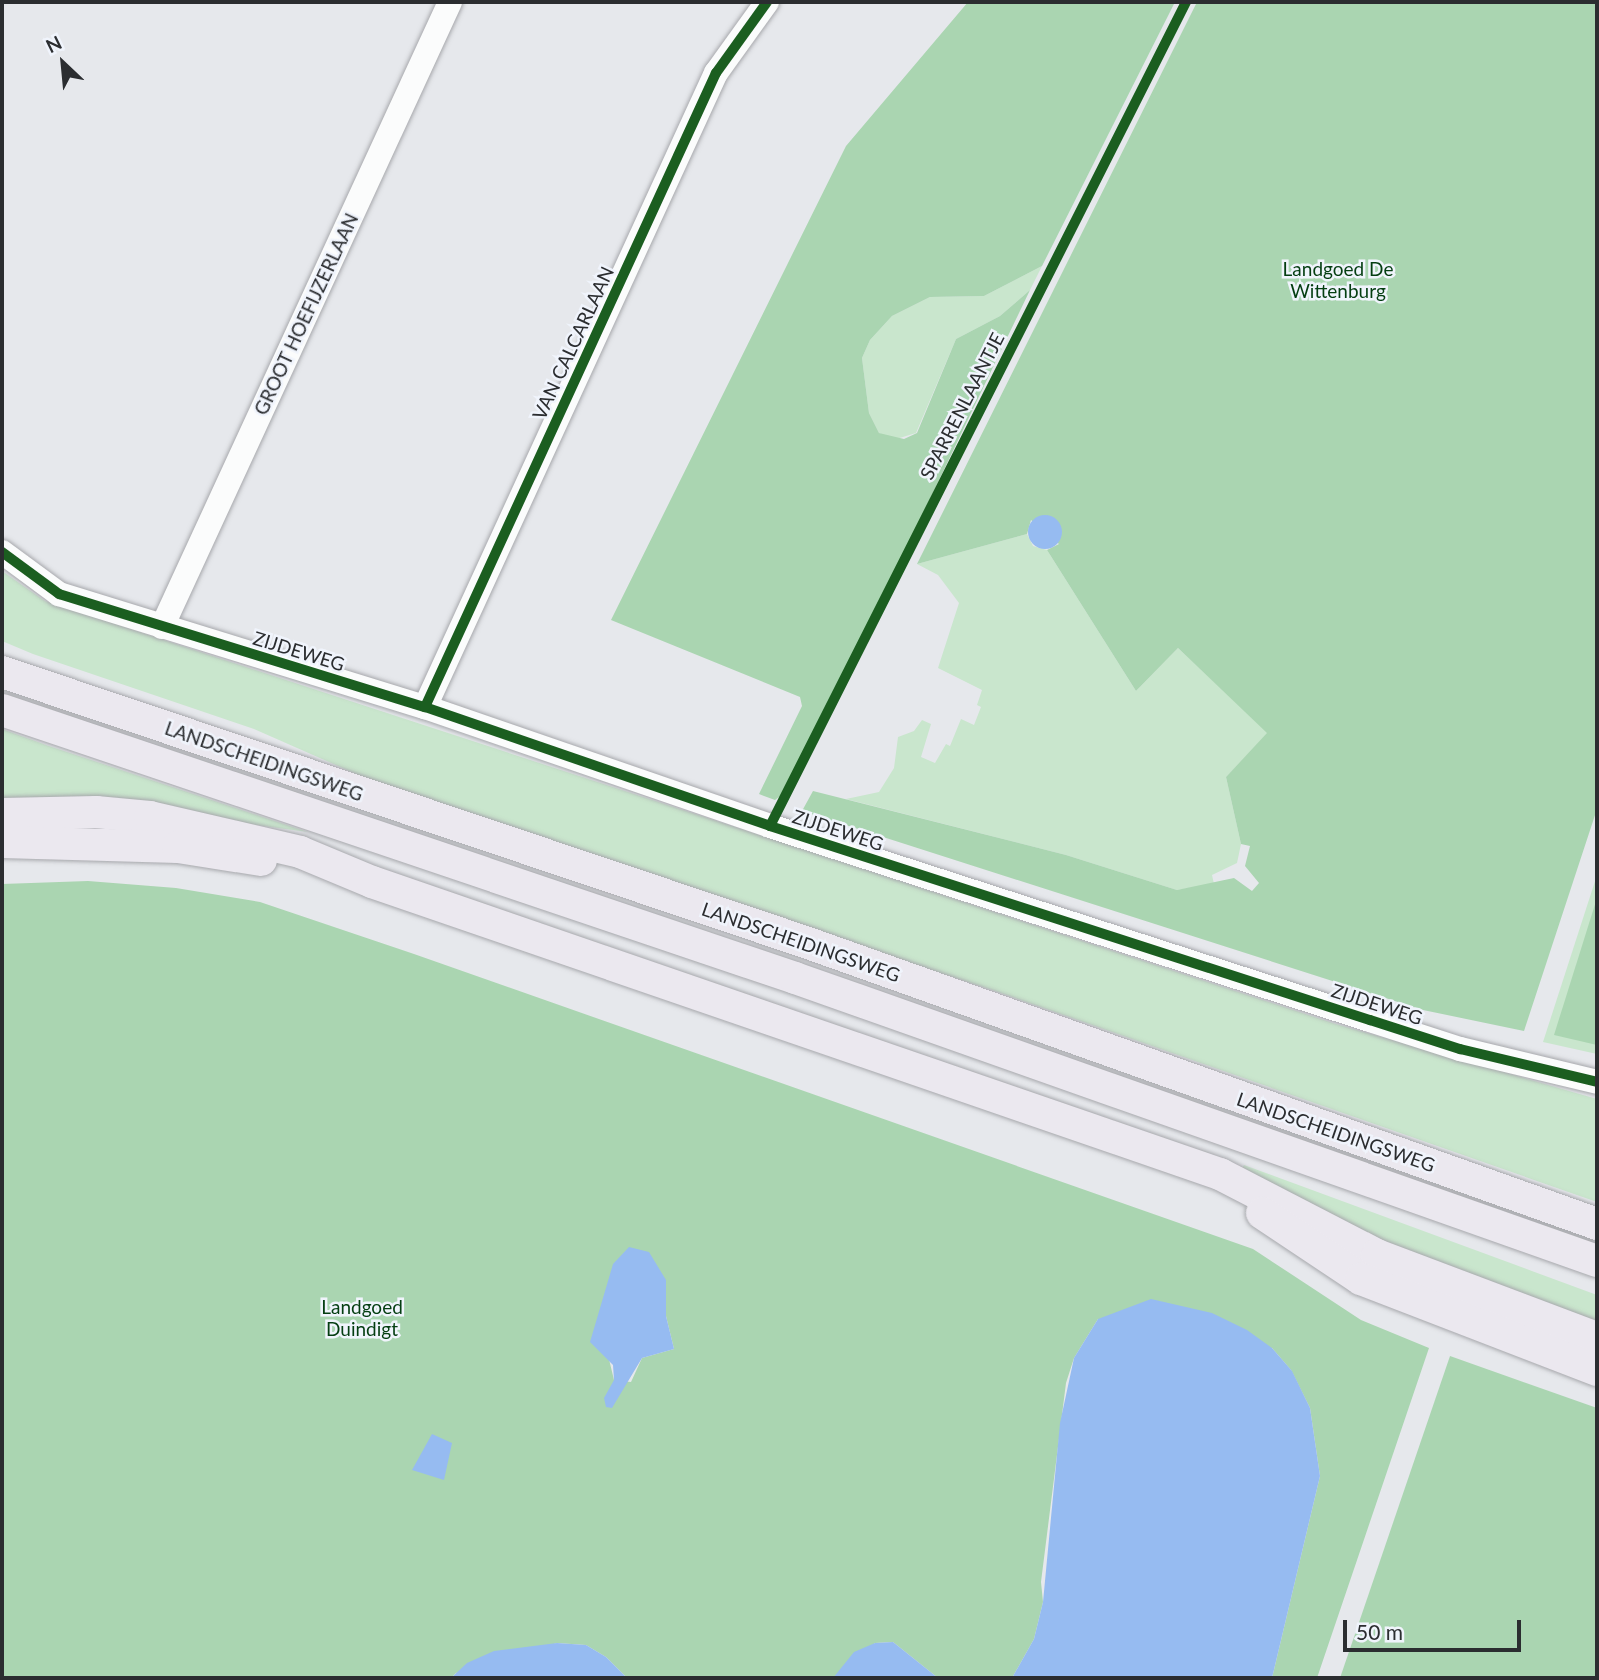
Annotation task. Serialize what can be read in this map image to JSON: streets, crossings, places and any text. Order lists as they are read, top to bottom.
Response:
{
  "streets": {
    "main road": ["LANDSCHEIDINGSWEG"],
    "street": ["GROOT HOEFIJZERLAAN", "VAN CALCARLAAN", "ZIJDEWEG"],
    "cycle path": ["SPARRENLAANTJE"]
  },
  "crossings": [
    ["GROOT HOEFIJZERLAAN", "ZIJDEWEG"],
    ["VAN CALCARLAAN", "ZIJDEWEG"]
  ],
  "parks": ["Landgoed De Wittenburg", "Landgoed Duindigt"],
  "scale_bar": "50 m",
  "north": "top left"
}
